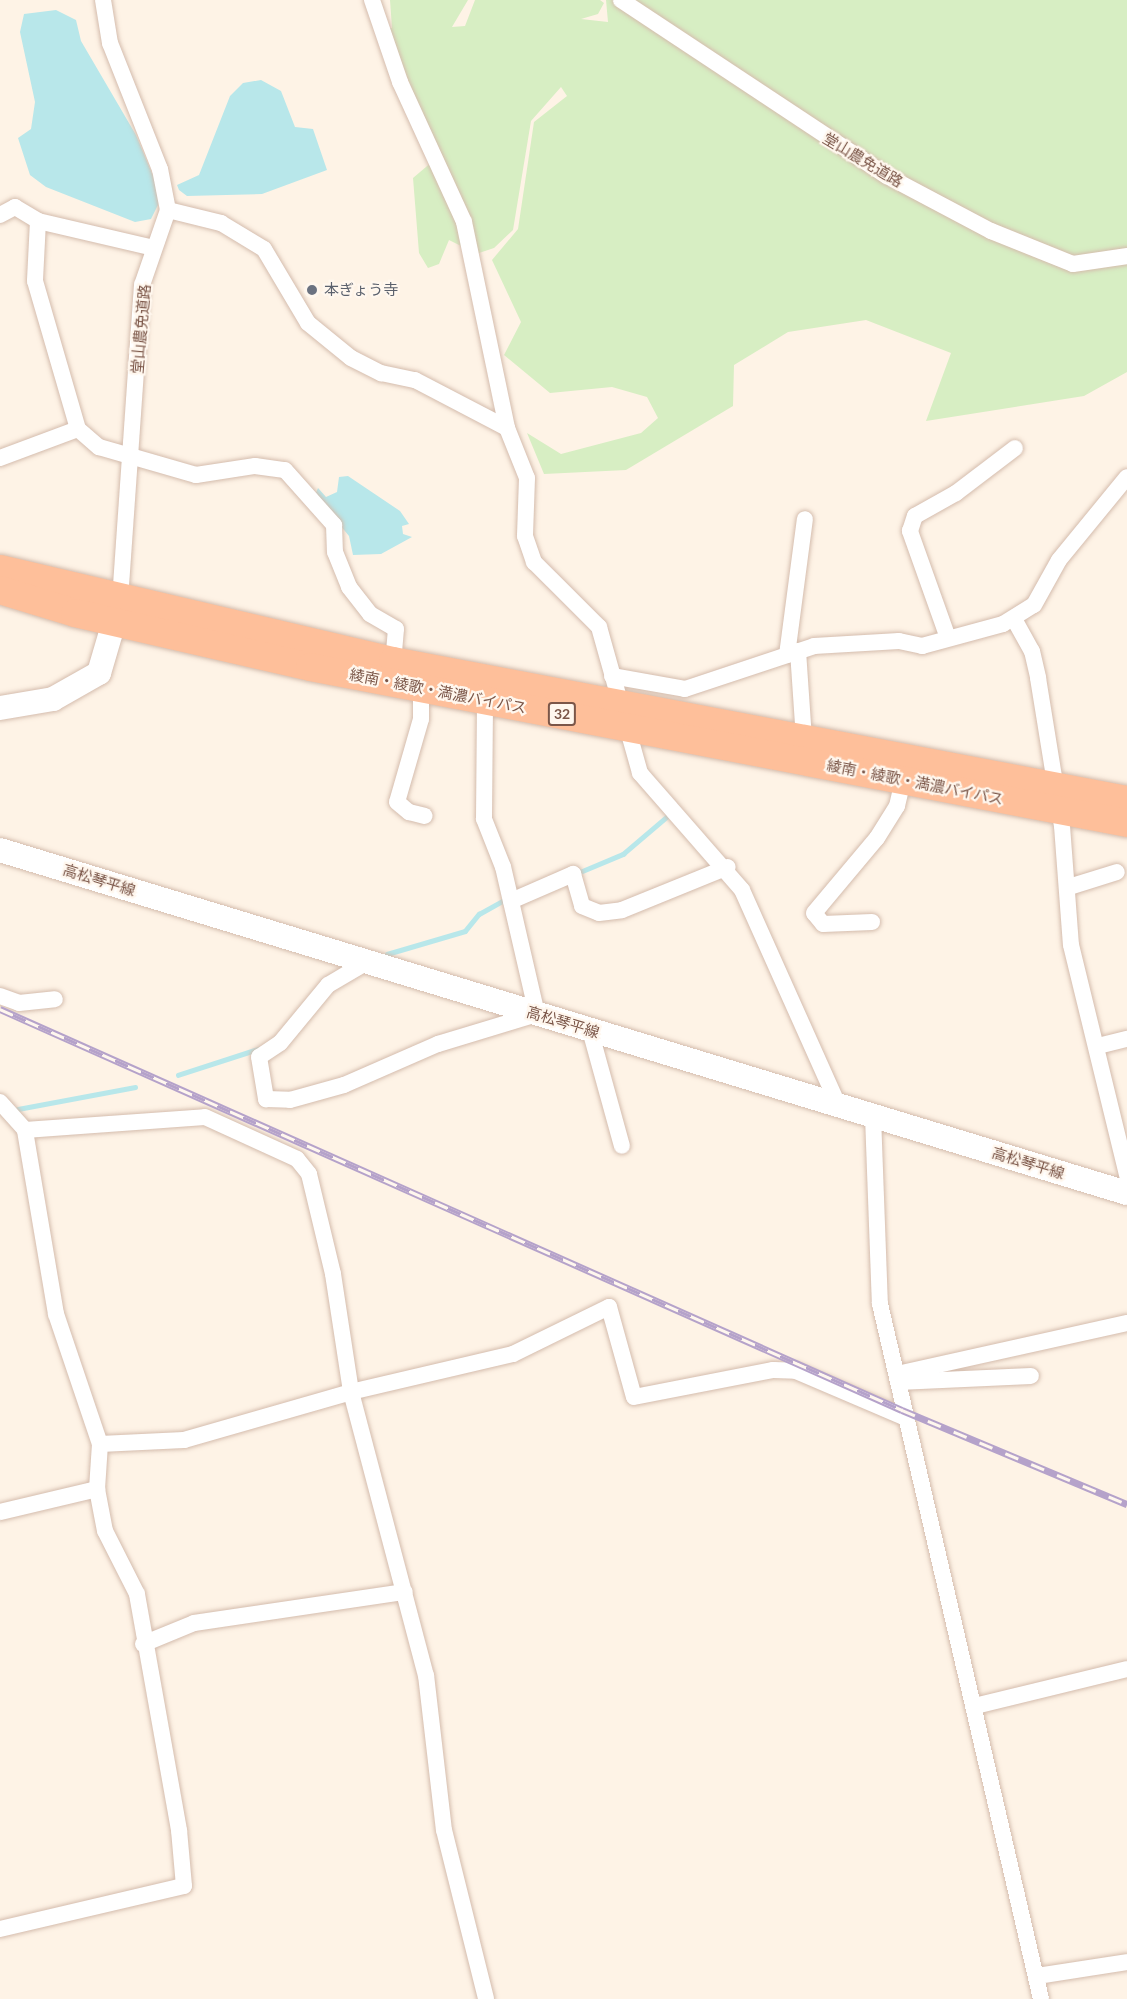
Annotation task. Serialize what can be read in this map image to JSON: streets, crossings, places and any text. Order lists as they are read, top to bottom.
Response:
{
  "streets": {
    "highway": ["綾南・綾歌・満濃バイパス", "32"],
    "main road": ["高松琴平線"],
    "street": ["堂山農免道路"]
  },
  "crossings": [
    ["堂山農免道路", "綾南・綾歌・満濃バイパス"]
  ],
  "places": ["本ぎょう寺"]
}
